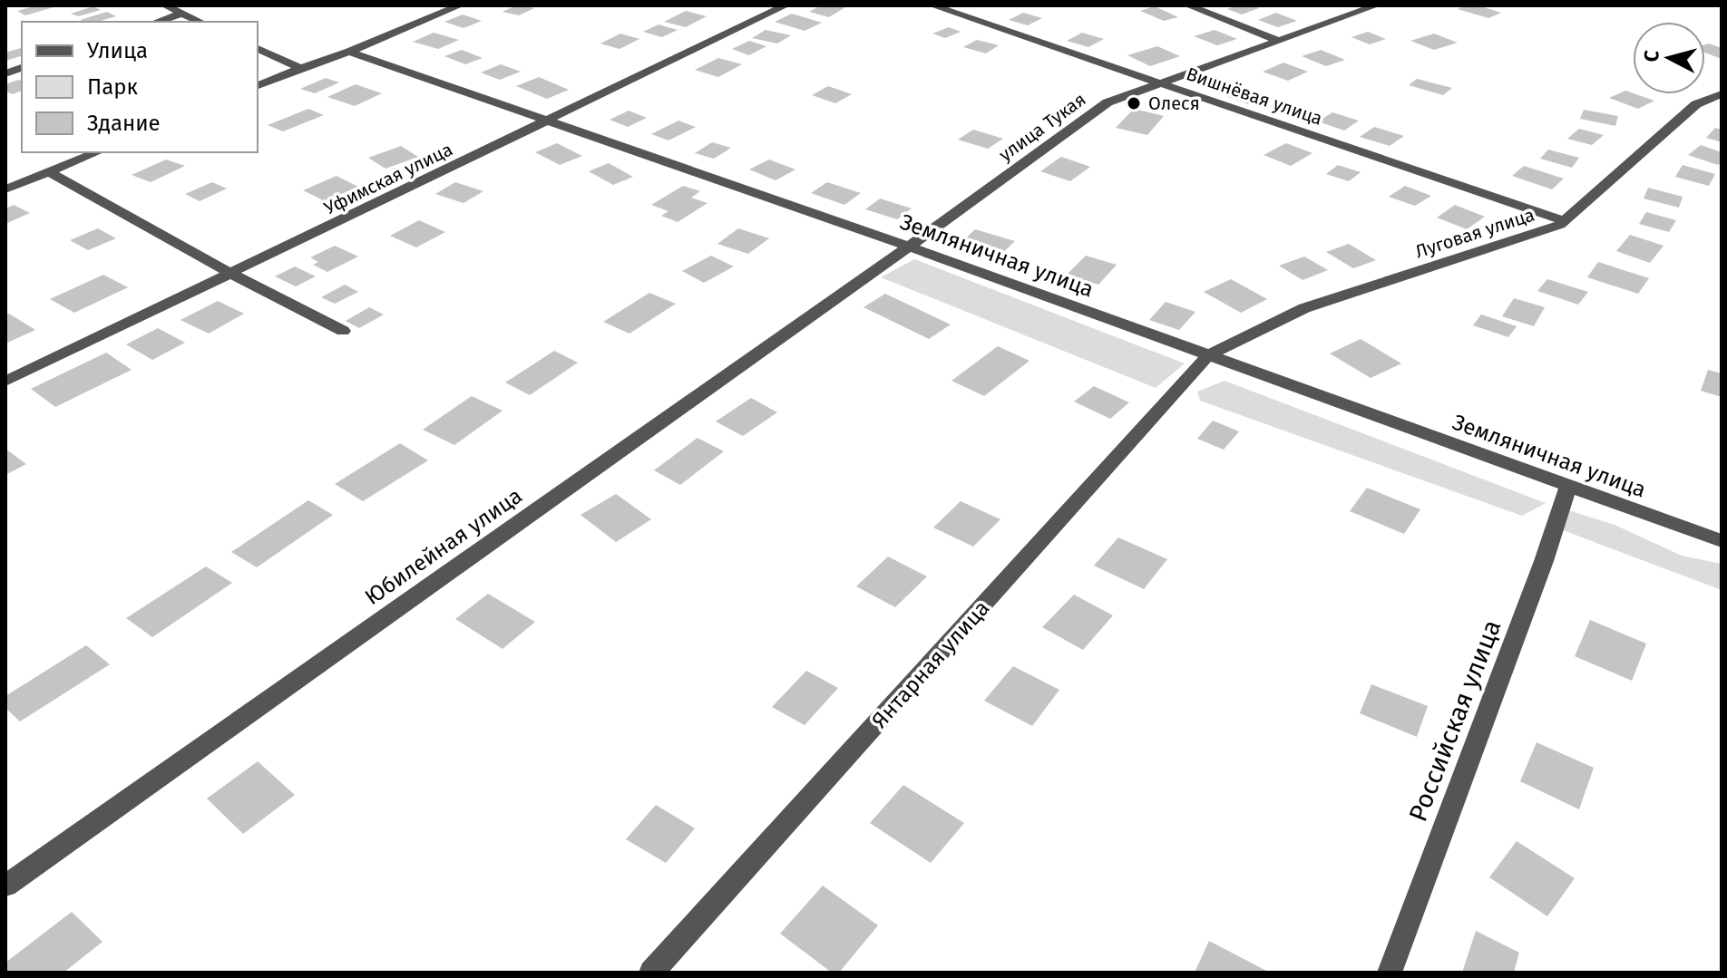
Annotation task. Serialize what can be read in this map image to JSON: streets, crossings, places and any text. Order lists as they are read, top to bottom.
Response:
{
  "streets": {
    "street": [
      "Вишнёвая улица",
      "улица Тукая",
      "Уфимская улица",
      "Луговая улица",
      "Земляничная улица",
      "Юбилейная улица",
      "Янтарная улица",
      "Российская улица"
    ]
  },
  "crossings": [
    ["Вишнёвая улица", "улица Тукая"],
    ["Вишнёвая улица", "Луговая улица"],
    ["улица Тукая", "Земляничная улица"],
    ["улица Тукая", "Юбилейная улица"],
    ["Уфимская улица", "Земляничная улица"],
    ["Луговая улица", "Земляничная улица"],
    ["Луговая улица", "Янтарная улица"],
    ["Земляничная улица", "Юбилейная улица"],
    ["Земляничная улица", "Янтарная улица"],
    ["Земляничная улица", "Российская улица"]
  ],
  "places": ["Олеся"],
  "legend": ["Улица", "Парк", "Здание"],
  "north": "left"
}
